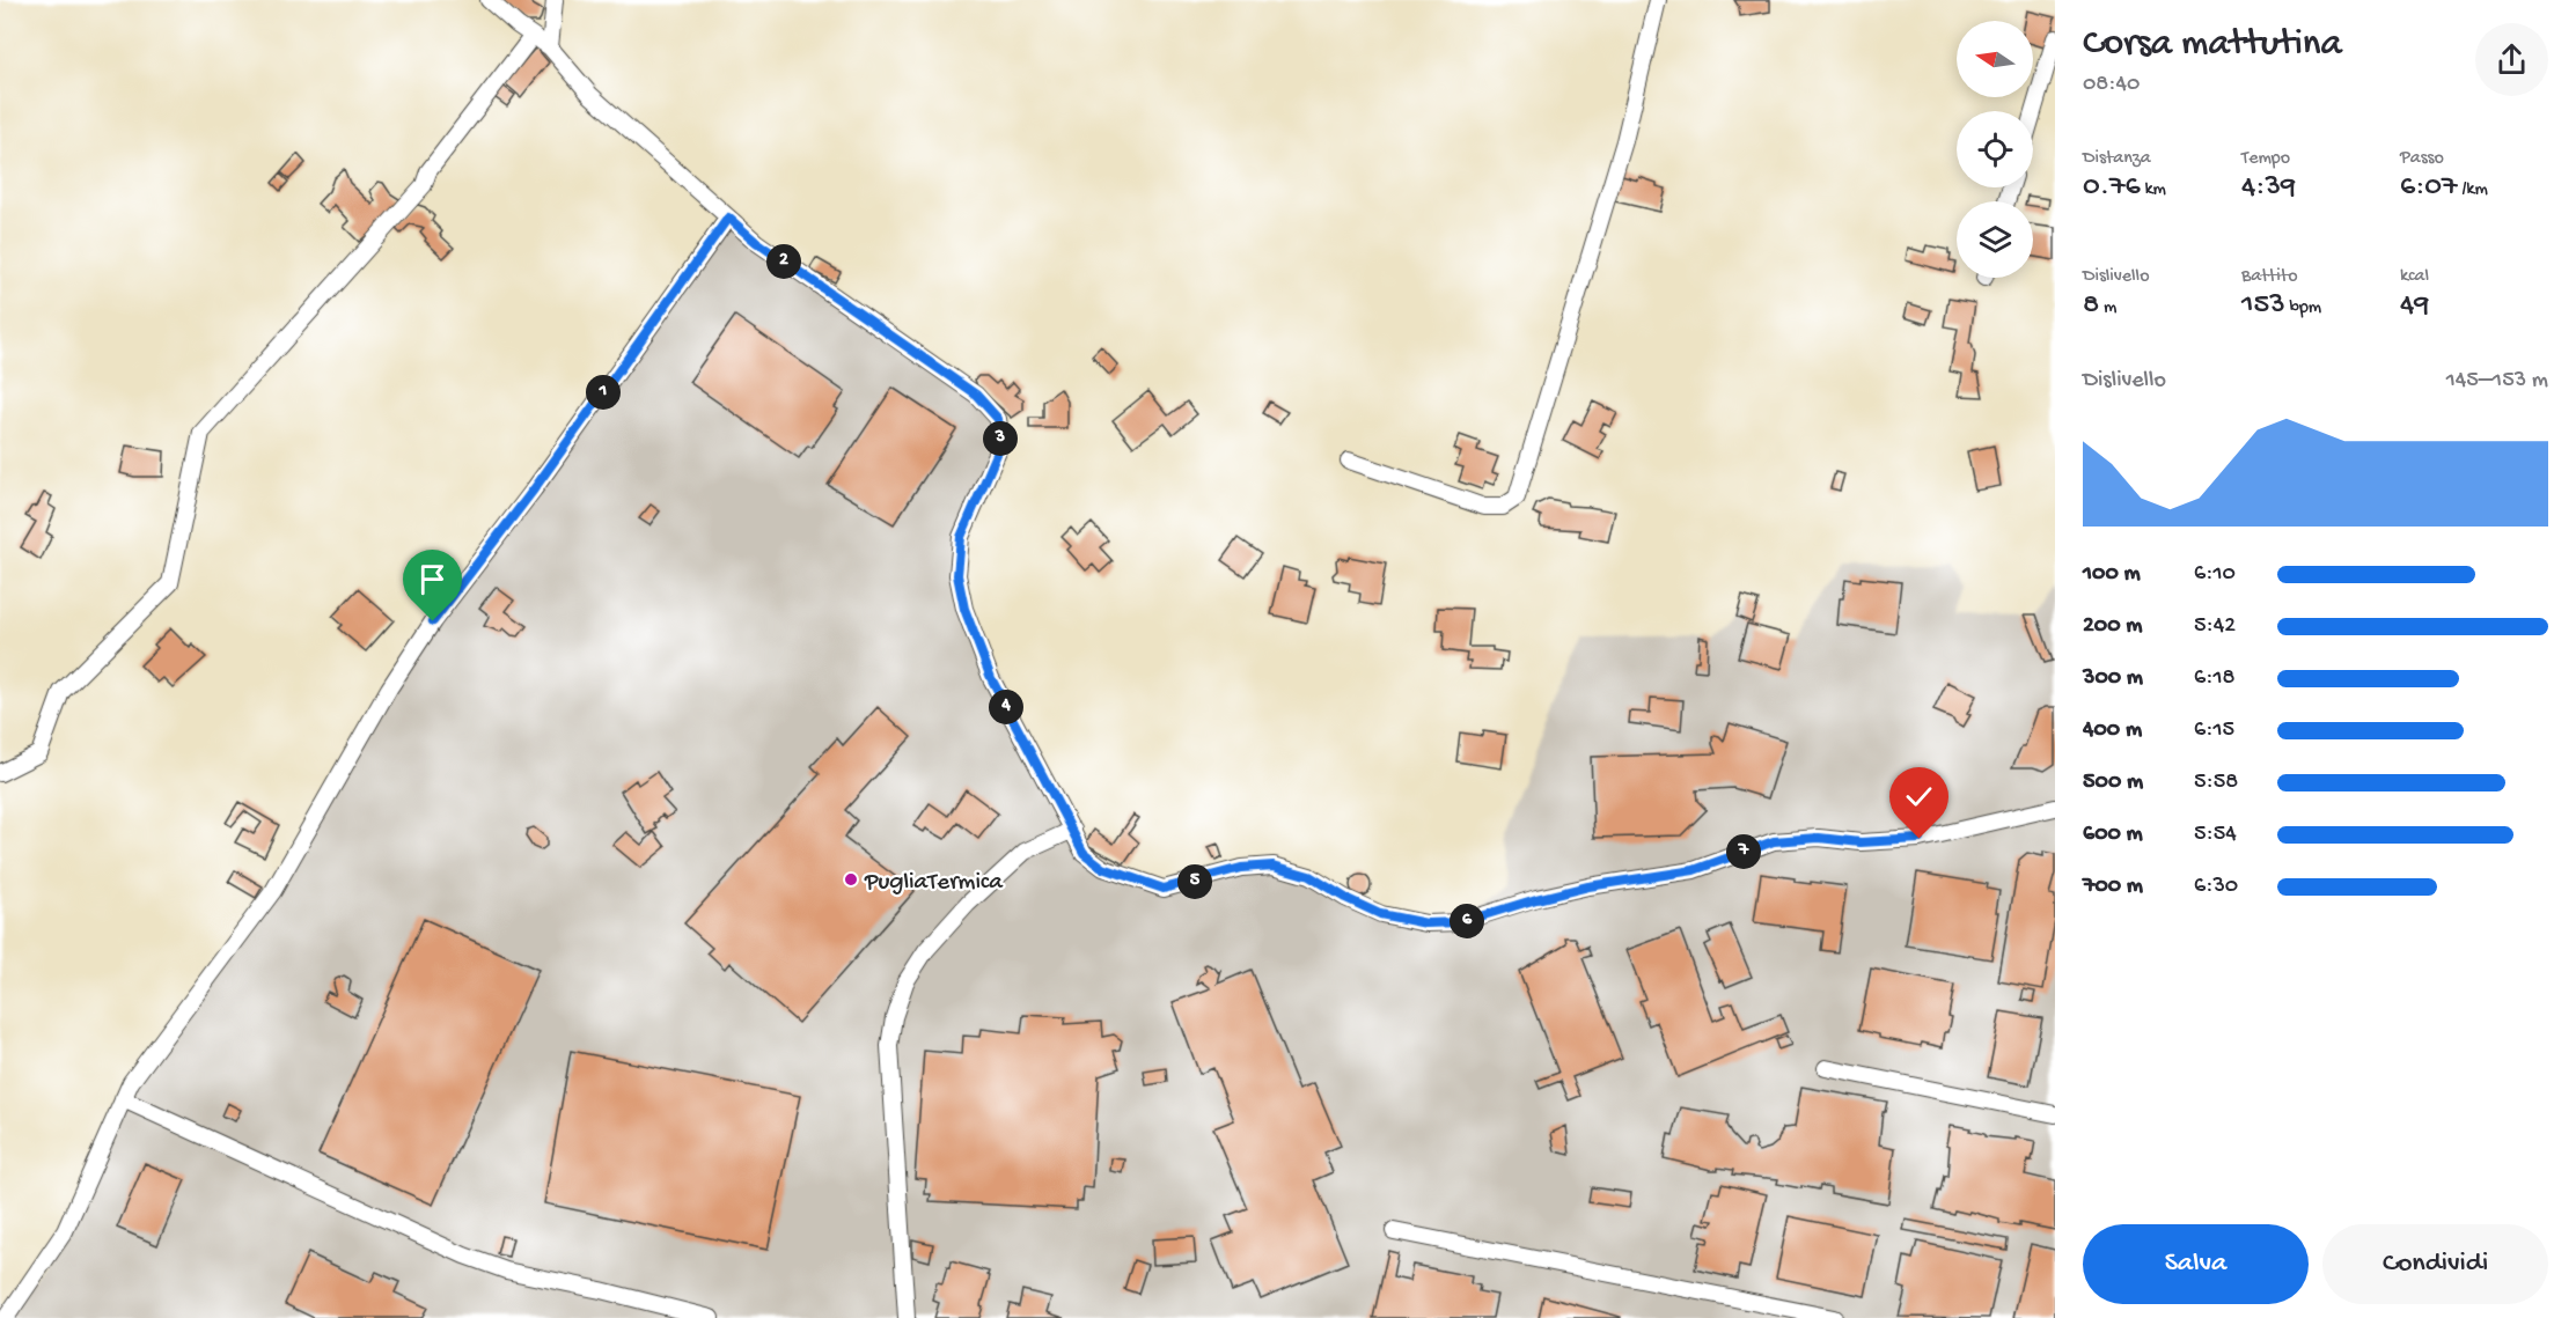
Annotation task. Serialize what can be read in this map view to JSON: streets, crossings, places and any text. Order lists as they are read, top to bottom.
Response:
{
  "places": ["PugliaTermica"],
  "north": "left",
  "page": {
    "heading": ["Corsa mattutina", "08:40"],
    "stats": [
      ["Distanza", "0.76 km"],
      ["Tempo", "4:39"],
      ["Passo", "6:07 /km"],
      ["Dislivello", "8 m"],
      ["Battito", "153 bpm"],
      ["kcal", "49"]
    ],
    "pins": [
      "2",
      "1",
      "3",
      "4",
      "7",
      "5",
      "6"
    ],
    "chart": ["Dislivello", "145–153 m"],
    "list": [
      {
        "name": "100 m",
        "note": "6:10"
      },
      {
        "name": "200 m",
        "note": "5:42"
      },
      {
        "name": "300 m",
        "note": "6:18"
      },
      {
        "name": "400 m",
        "note": "6:15"
      },
      {
        "name": "500 m",
        "note": "5:58"
      },
      {
        "name": "600 m",
        "note": "5:54"
      },
      {
        "name": "700 m",
        "note": "6:30"
      }
    ],
    "buttons": ["Salva", "Condividi"]
  }
}
